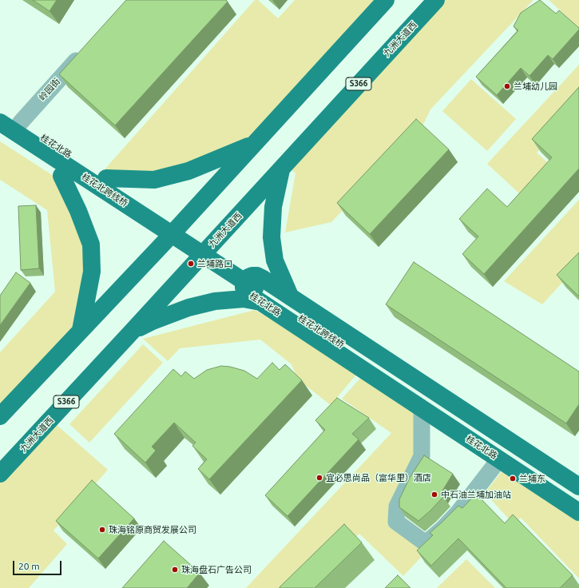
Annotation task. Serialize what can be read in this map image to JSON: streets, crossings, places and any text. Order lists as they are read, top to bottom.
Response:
{
  "streets": {
    "main road": [
      "九洲大道西",
      "S366",
      "桂花北路",
      "桂花北跨线桥"
    ],
    "lane": ["岭园街"]
  },
  "crossings": [
    ["岭园街", "桂花北路"]
  ],
  "places": [
    "兰埔幼儿园",
    "兰埔路口",
    "宜必思尚品（富华里）酒店",
    "兰埔东",
    "中石油兰埔加油站",
    "珠海铭原商贸发展公司",
    "珠海盘石广告公司"
  ],
  "scale_bar": "20 m"
}
